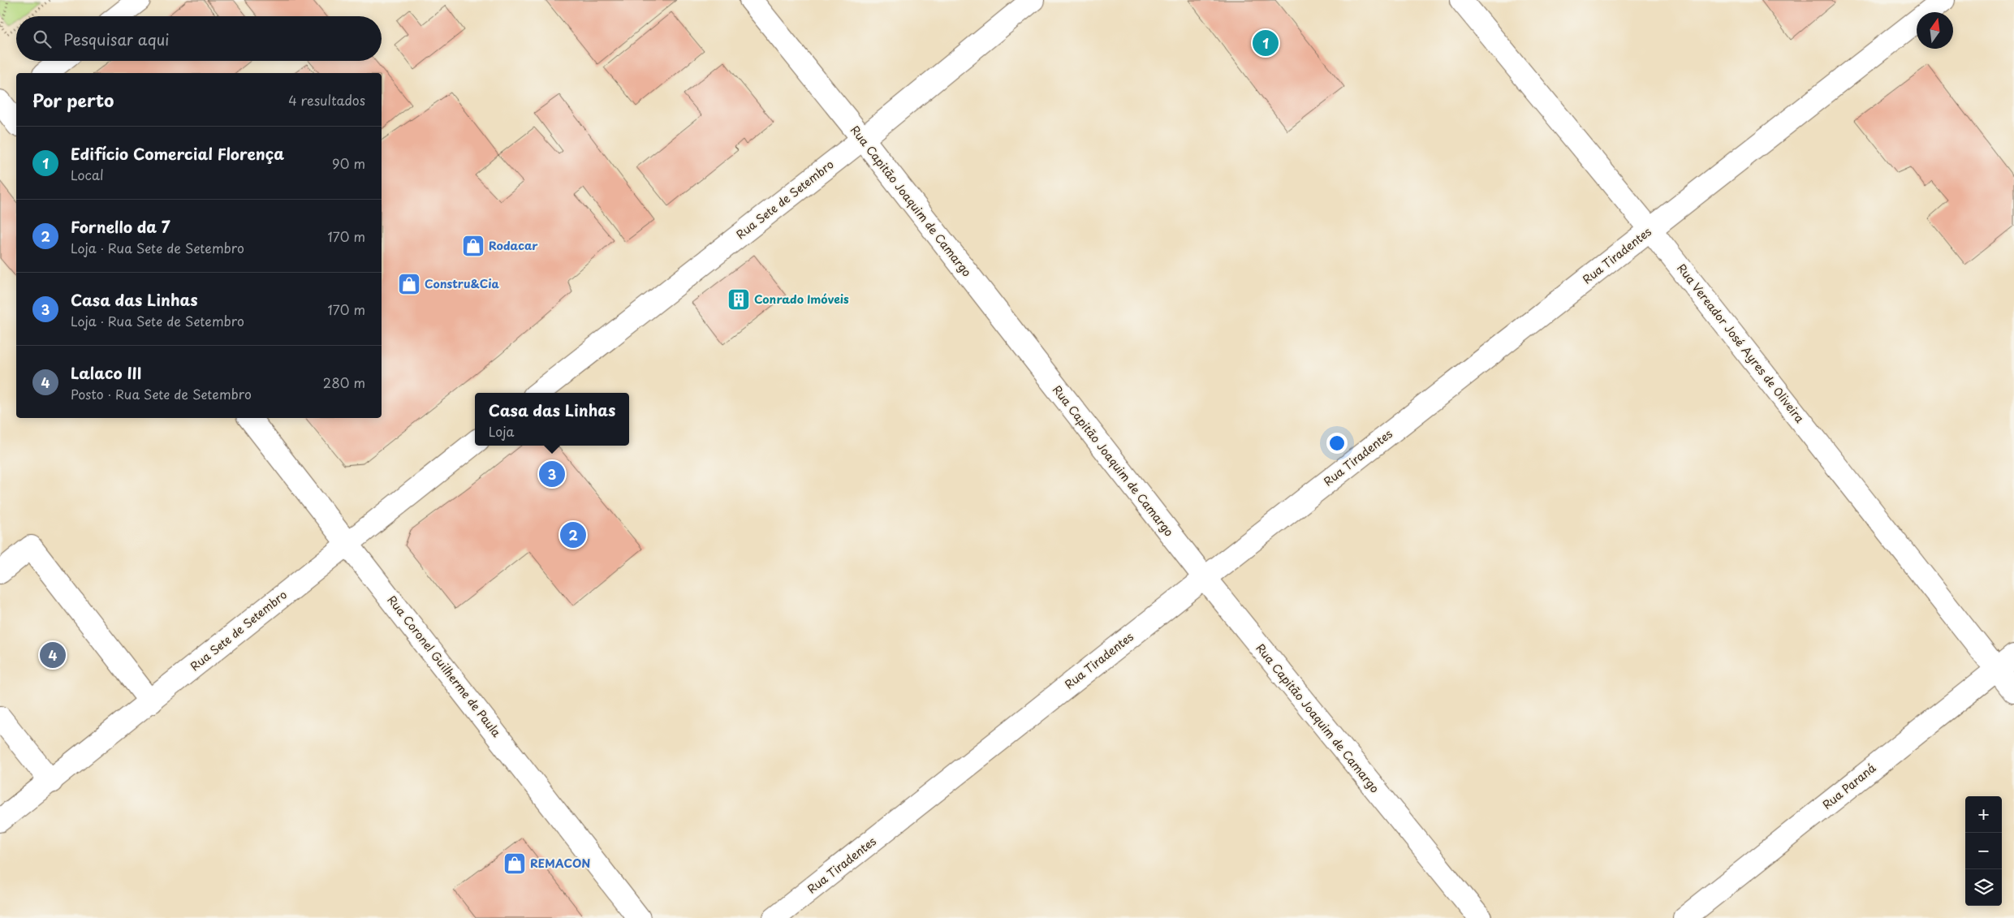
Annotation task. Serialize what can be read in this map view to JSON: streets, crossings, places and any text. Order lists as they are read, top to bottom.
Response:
{
  "streets": {
    "street": [
      "Rua Sete de Setembro",
      "Rua Capitão Joaquim de Camargo",
      "Rua Tiradentes",
      "Rua Vereador José Ayres de Oliveira",
      "Rua Coronel Guilherme de Paula",
      "Rua Paraná"
    ]
  },
  "crossings": [
    ["Rua Sete de Setembro", "Rua Capitão Joaquim de Camargo"],
    ["Rua Sete de Setembro", "Rua Coronel Guilherme de Paula"],
    ["Rua Capitão Joaquim de Camargo", "Rua Tiradentes"],
    ["Rua Tiradentes", "Rua Vereador José Ayres de Oliveira"],
    ["Rua Vereador José Ayres de Oliveira", "Rua Paraná"]
  ],
  "places": {
    "shop": ["Rodacar", "Constru&Cia", "REMACON"],
    "building": ["Conrado Imóveis"]
  },
  "north": "top",
  "page": {
    "search": "Pesquisar aqui",
    "pins": [
      "1",
      "3",
      "2",
      "4"
    ],
    "heading": ["Por perto", "4 resultados"],
    "list": [
      {
        "mark": "1",
        "name": "Edifício Comercial Florença",
        "note": "Local",
        "value": "90 m"
      },
      {
        "mark": "2",
        "name": "Fornello da 7",
        "note": "Loja · Rua Sete de Setembro",
        "value": "170 m"
      },
      {
        "mark": "3",
        "name": "Casa das Linhas",
        "note": "Loja · Rua Sete de Setembro",
        "value": "170 m"
      },
      {
        "mark": "4",
        "name": "Lalaco III",
        "note": "Posto · Rua Sete de Setembro",
        "value": "280 m"
      }
    ],
    "popup": ["Casa das Linhas", "Loja"],
    "map_buttons": ["+", "−"]
  }
}
